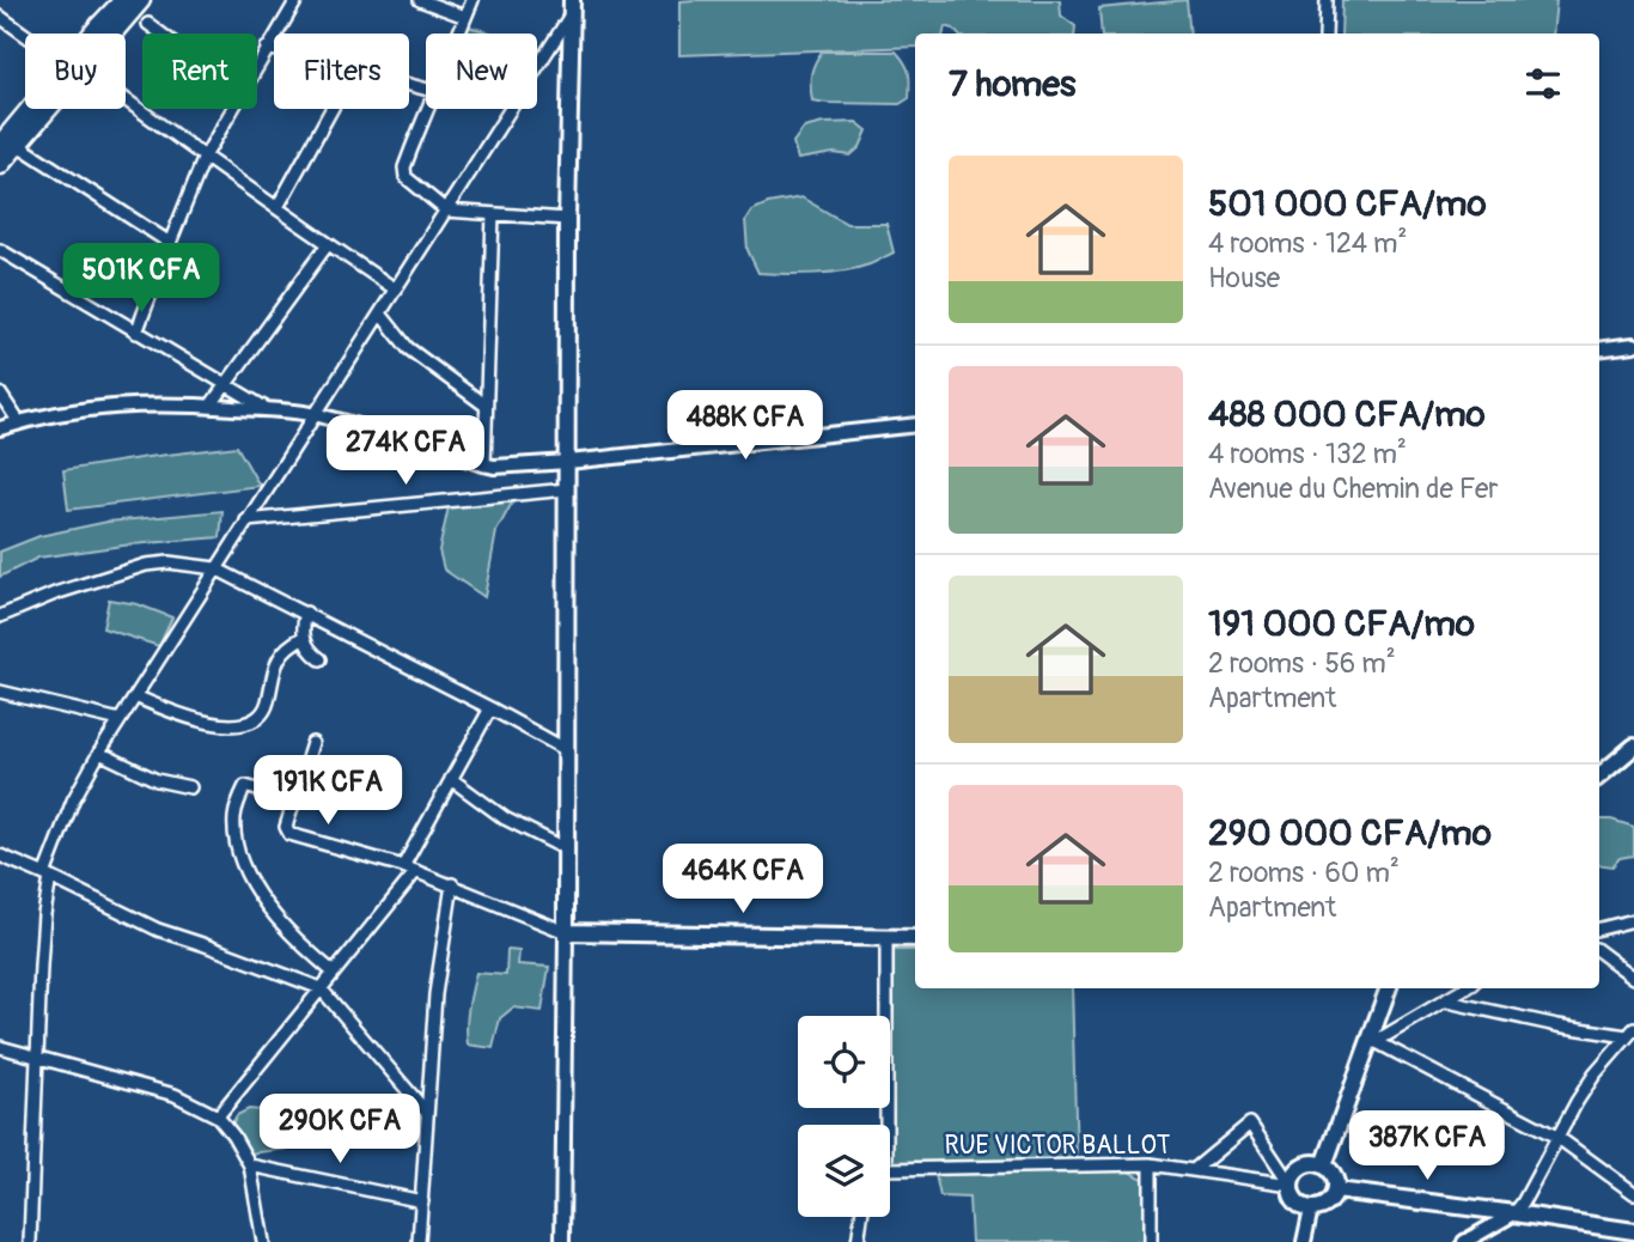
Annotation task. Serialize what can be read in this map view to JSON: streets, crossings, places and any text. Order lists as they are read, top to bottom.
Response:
{
  "streets": {
    "street": ["RUE VICTOR BALLOT"]
  },
  "page": {
    "chip": [
      "Buy",
      "Rent",
      "Filters",
      "New"
    ],
    "heading": "7 homes",
    "list": [
      {
        "name": "501 000 CFA/mo",
        "note": "4 rooms · 124 m² · House"
      },
      {
        "name": "488 000 CFA/mo",
        "note": "4 rooms · 132 m² · Avenue du Chemin de Fer"
      },
      {
        "name": "191 000 CFA/mo",
        "note": "2 rooms · 56 m² · Apartment"
      },
      {
        "name": "290 000 CFA/mo",
        "note": "2 rooms · 60 m² · Apartment"
      }
    ],
    "price": [
      "501K CFA",
      "488K CFA",
      "274K CFA",
      "191K CFA",
      "464K CFA",
      "290K CFA",
      "387K CFA"
    ]
  }
}
